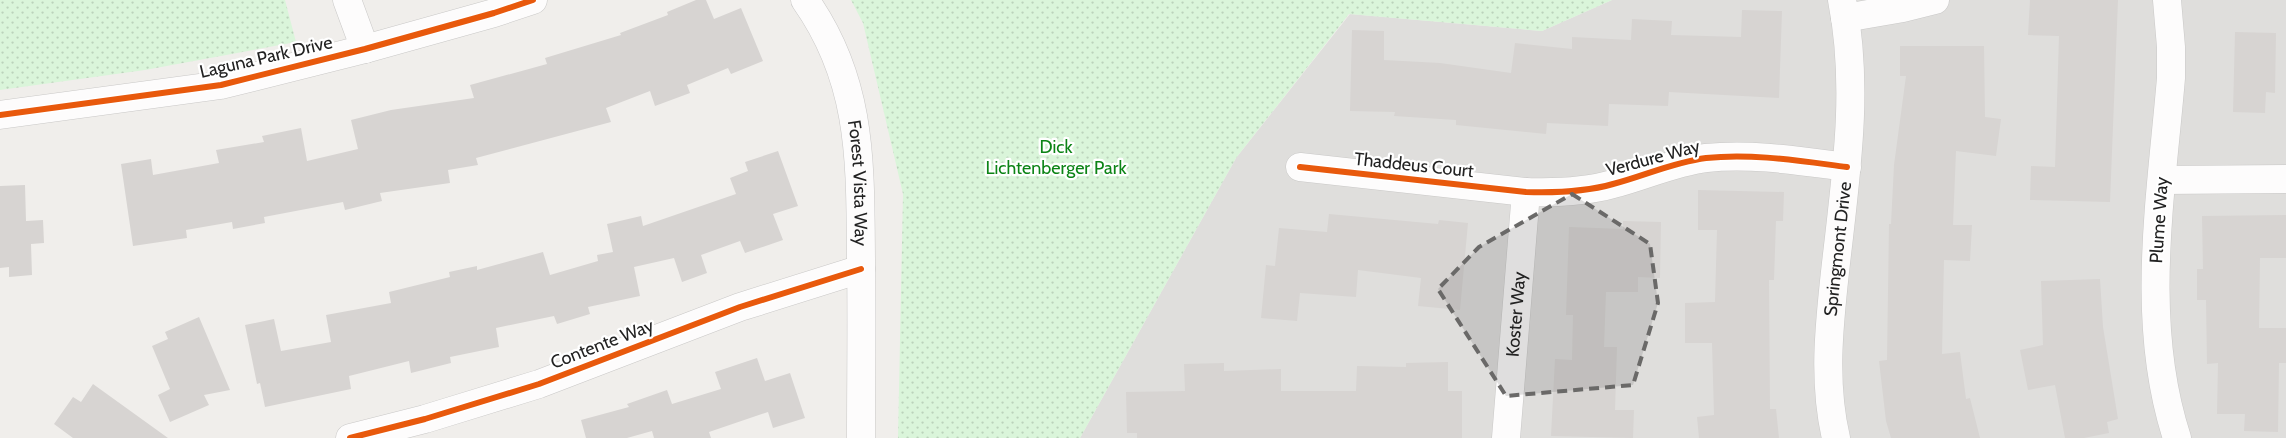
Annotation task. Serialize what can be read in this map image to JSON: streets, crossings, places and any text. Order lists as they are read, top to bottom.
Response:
{
  "streets": {
    "street": [
      "Laguna Park Drive",
      "Verdure Way",
      "Thaddeus Court",
      "Forest Vista Way",
      "Plume Way",
      "Springmont Drive",
      "Koster Way",
      "Contente Way"
    ]
  },
  "crossings": [
    ["Verdure Way", "Thaddeus Court"],
    ["Verdure Way", "Springmont Drive"],
    ["Verdure Way", "Koster Way"],
    ["Thaddeus Court", "Koster Way"],
    ["Forest Vista Way", "Contente Way"]
  ],
  "parks": ["Dick Lichtenberger Park"]
}
